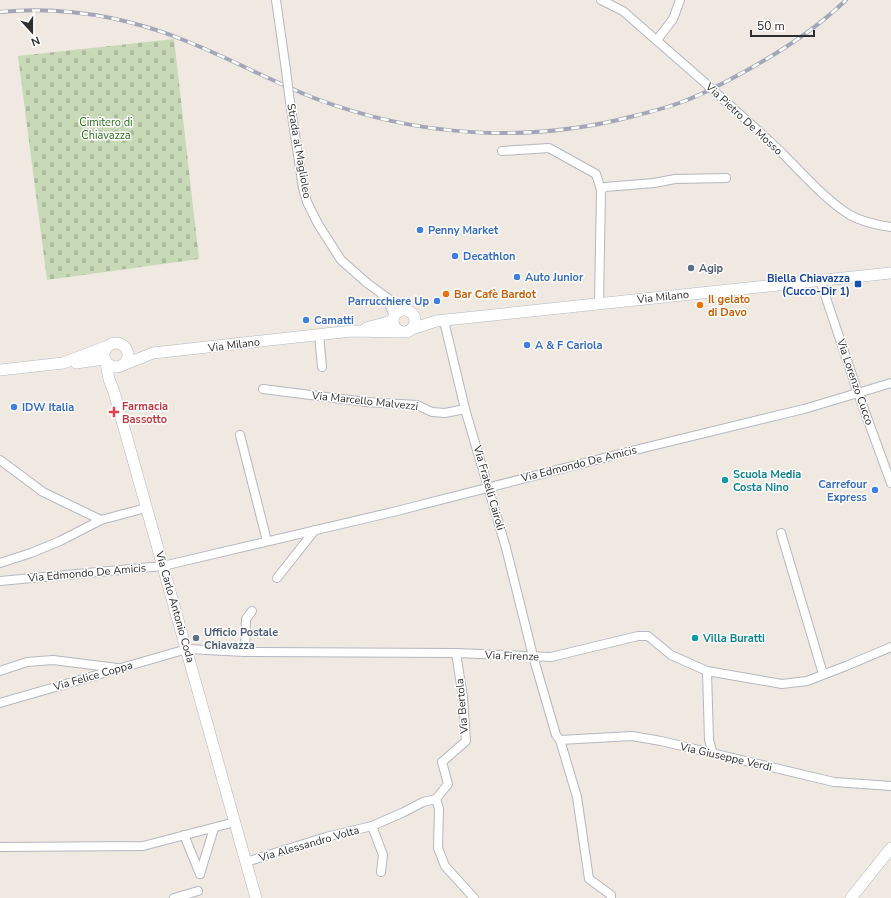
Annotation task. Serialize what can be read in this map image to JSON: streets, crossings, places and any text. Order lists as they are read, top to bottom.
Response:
{
  "streets": {
    "main road": ["Via Milano", "Via Carlo Antonio Coda"],
    "street": [
      "Via Pietro De Mosso",
      "Strada al Maglioleo",
      "Via Lorenzo Cucco",
      "Via Marcello Malvezzi",
      "Via Edmondo De Amicis",
      "Via Fratelli Cairoli",
      "Via Firenze",
      "Via Felice Coppa",
      "Via Bertola",
      "Via Giuseppe Verdi",
      "Via Alessandro Volta"
    ]
  },
  "crossings": [
    ["Strada al Maglioleo", "Via Milano"],
    ["Via Milano", "Via Lorenzo Cucco"],
    ["Via Milano", "Via Fratelli Cairoli"],
    ["Via Milano", "Via Carlo Antonio Coda"],
    ["Via Lorenzo Cucco", "Via Edmondo De Amicis"],
    ["Via Marcello Malvezzi", "Via Fratelli Cairoli"],
    ["Via Edmondo De Amicis", "Via Fratelli Cairoli"],
    ["Via Edmondo De Amicis", "Via Carlo Antonio Coda"],
    ["Via Fratelli Cairoli", "Via Firenze"],
    ["Via Carlo Antonio Coda", "Via Firenze"],
    ["Via Carlo Antonio Coda", "Via Felice Coppa"],
    ["Via Carlo Antonio Coda", "Via Alessandro Volta"],
    ["Via Firenze", "Via Felice Coppa"],
    ["Via Firenze", "Via Bertola"],
    ["Via Bertola", "Via Alessandro Volta"]
  ],
  "parks": ["Cimitero di Chiavazza"],
  "places": {
    "other": [
      "Penny Market",
      "Decathlon",
      "Agip",
      "Auto Junior",
      "Bar Cafè Bardot",
      "Parrucchiere Up",
      "Il gelato di Davo",
      "Camatti",
      "A & F Cariola",
      "IDW Italia",
      "Scuola Media Costa Nino",
      "Carrefour Express",
      "Ufficio Postale Chiavazza",
      "Villa Buratti"
    ],
    "transit": ["Biella Chiavazza (Cucco-Dir 1)"],
    "health": ["Farmacia Bassotto"]
  },
  "scale_bar": "50 m",
  "north": "bottom"
}
